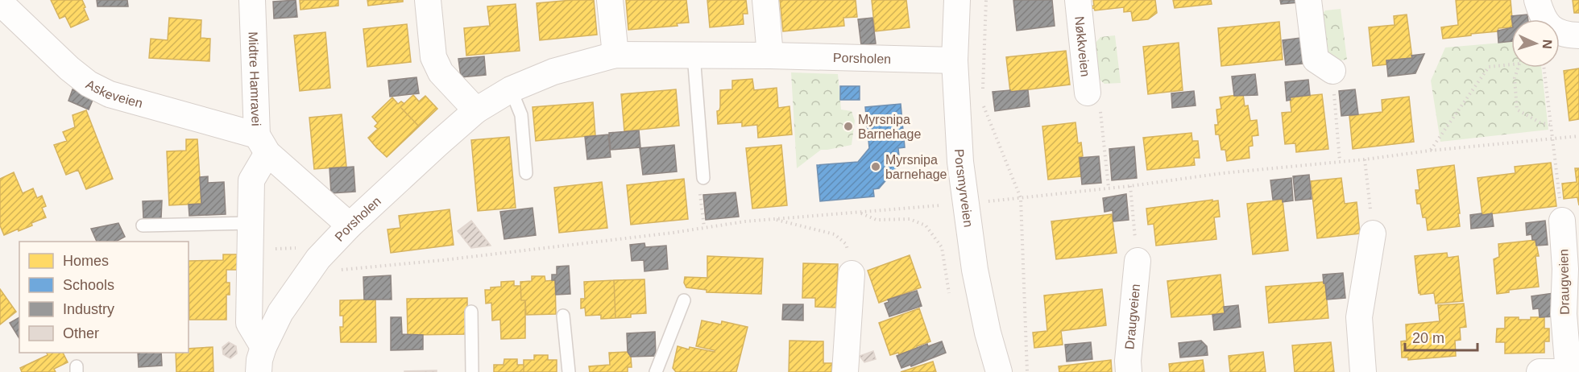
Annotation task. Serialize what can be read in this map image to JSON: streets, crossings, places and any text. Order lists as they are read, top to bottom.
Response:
{
  "streets": {
    "street": [
      "Nøkkveien",
      "Porsholen",
      "Midtre Hamravei",
      "Askeveien",
      "Porsmyrveien",
      "Draugveien"
    ]
  },
  "crossings": [
    ["Porsholen", "Porsmyrveien"],
    ["Midtre Hamravei", "Askeveien"]
  ],
  "places": ["Myrsnipa Barnehage", "Myrsnipa barnehage"],
  "legend": [
    "Homes",
    "Schools",
    "Industry",
    "Other"
  ],
  "scale_bar": "20 m",
  "north": "right"
}
